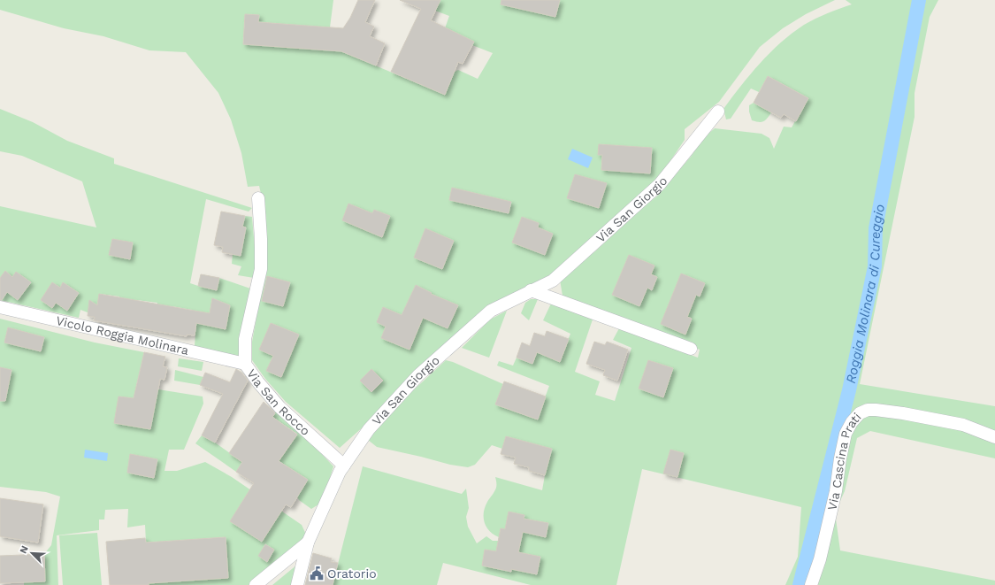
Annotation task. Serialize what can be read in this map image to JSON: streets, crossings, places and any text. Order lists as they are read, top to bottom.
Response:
{
  "streets": {
    "street": [
      "Via San Giorgio",
      "Vicolo Roggia Molinara",
      "Via San Rocco",
      "Via Cascina Prati"
    ]
  },
  "crossings": [
    ["Via San Giorgio", "Via San Rocco"],
    ["Vicolo Roggia Molinara", "Via San Rocco"]
  ],
  "water": ["Roggia Molinara di Cureggio"],
  "places": {
    "public building": ["Oratorio"]
  },
  "north": "top left"
}
